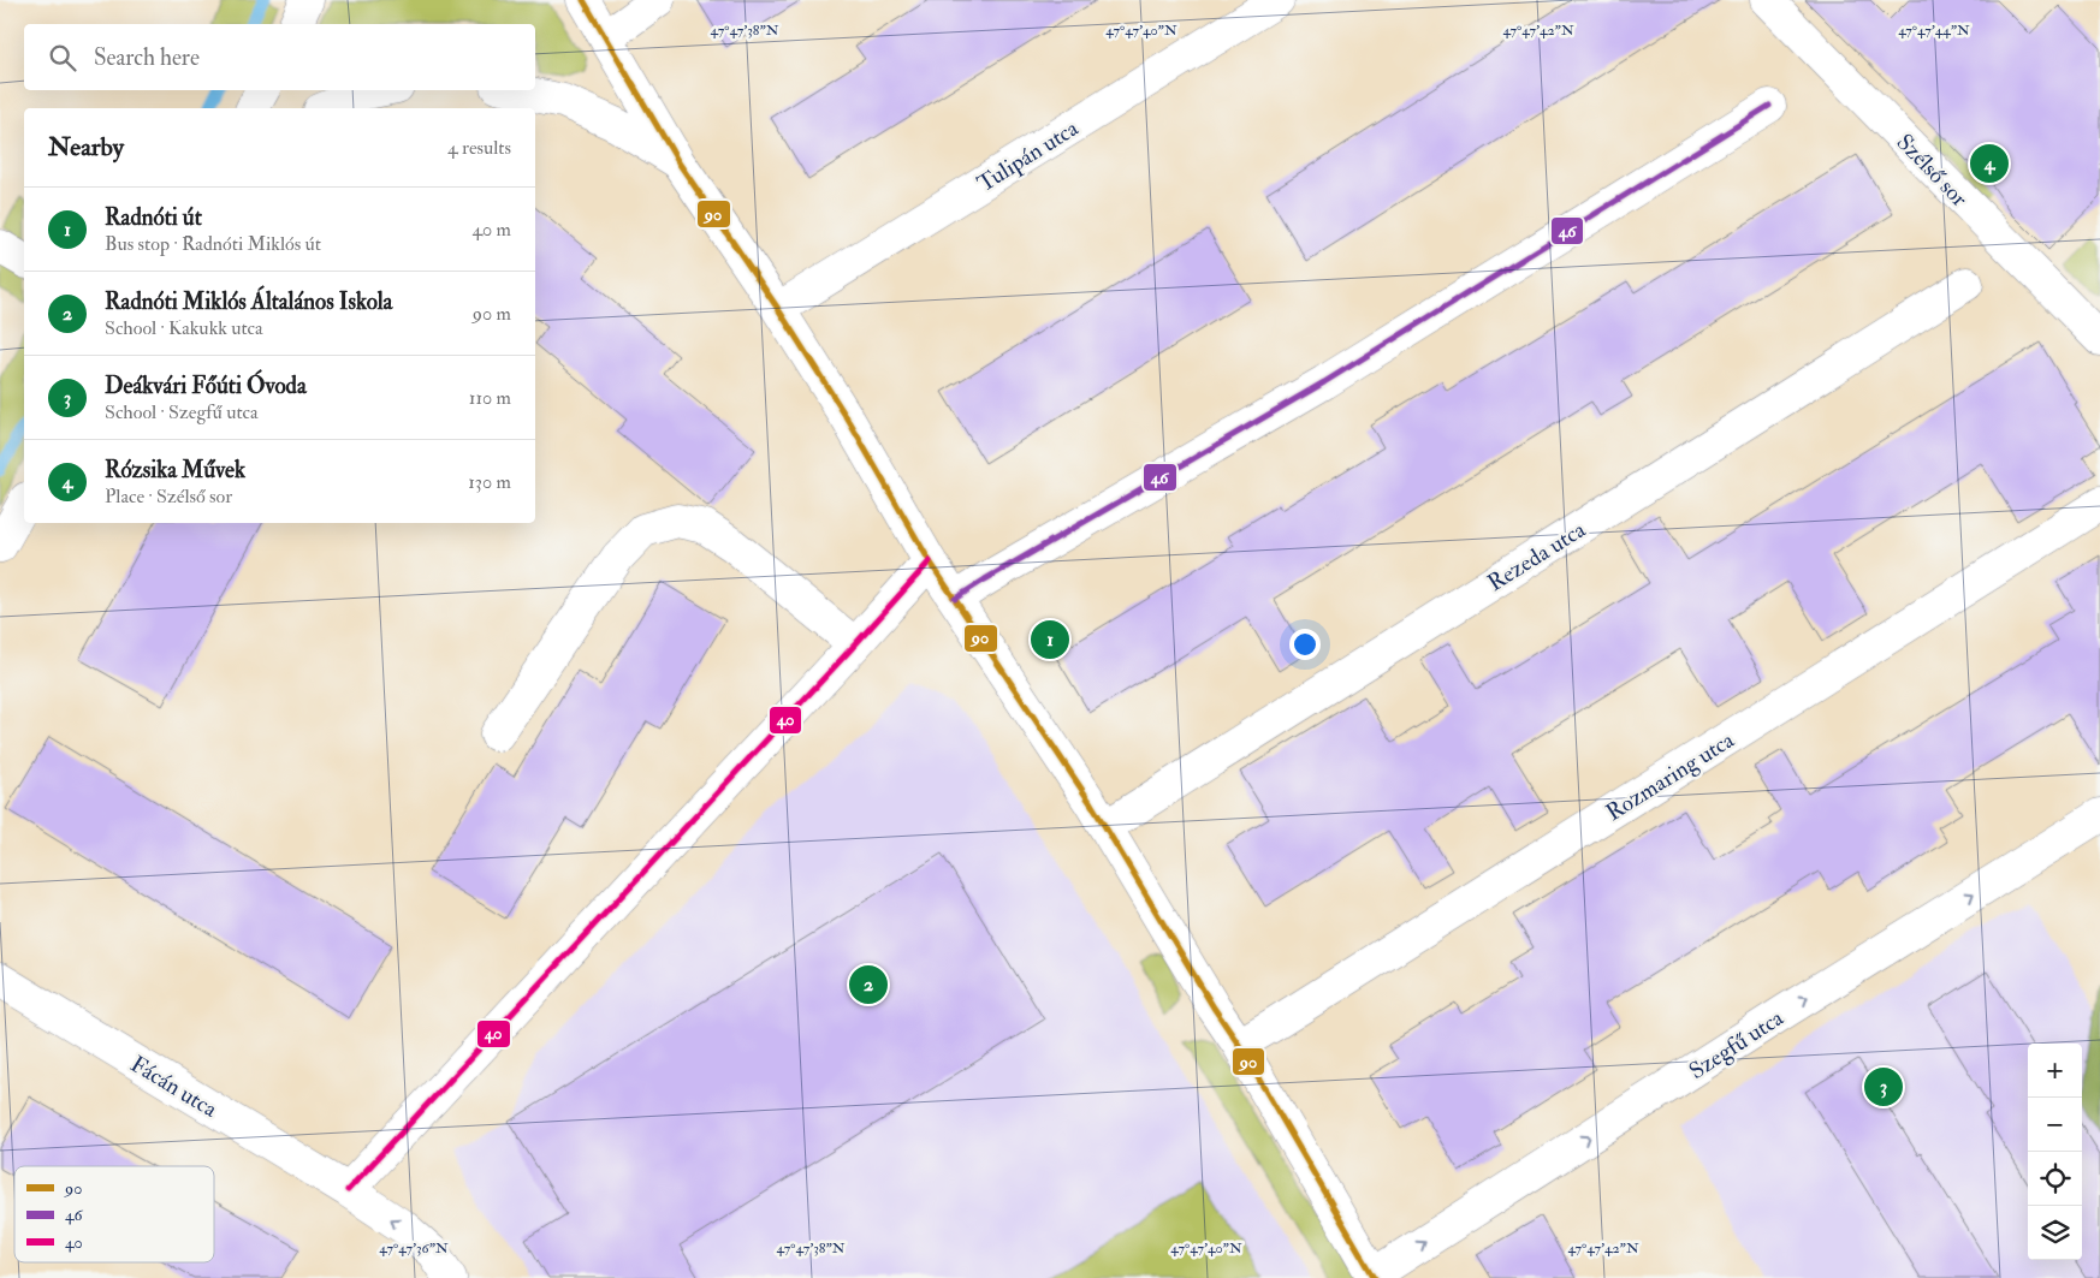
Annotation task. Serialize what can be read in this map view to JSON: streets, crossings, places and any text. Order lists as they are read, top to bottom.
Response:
{
  "streets": {
    "street": [
      "Tulipán utca",
      "Szélső sor",
      "Rezeda utca",
      "Rozmaring utca",
      "Szegfű utca",
      "Fácán utca"
    ]
  },
  "one_way": ["Szegfű utca"],
  "lines": ["transit line 90", "transit line 46", "transit line 40"],
  "legend": ["90", "46", "40"],
  "page": {
    "search": "Search here",
    "heading": ["Nearby", "4 results"],
    "pins": [
      "4",
      "1",
      "2",
      "3"
    ],
    "list": [
      {
        "mark": "1",
        "name": "Radnóti út",
        "note": "Bus stop · Radnóti Miklós út",
        "value": "40 m"
      },
      {
        "mark": "2",
        "name": "Radnóti Miklós Általános Iskola",
        "note": "School · Kakukk utca",
        "value": "90 m"
      },
      {
        "mark": "3",
        "name": "Deákvári Főúti Óvoda",
        "note": "School · Szegfű utca",
        "value": "110 m"
      },
      {
        "mark": "4",
        "name": "Rózsika Művek",
        "note": "Place · Szélső sor",
        "value": "130 m"
      }
    ],
    "map_buttons": ["+", "−"]
  },
  "coordinates": [
    "47°47'38\"N",
    "47°47'40\"N",
    "47°47'42\"N",
    "47°47'44\"N",
    "47°47'36\"N"
  ]
}
